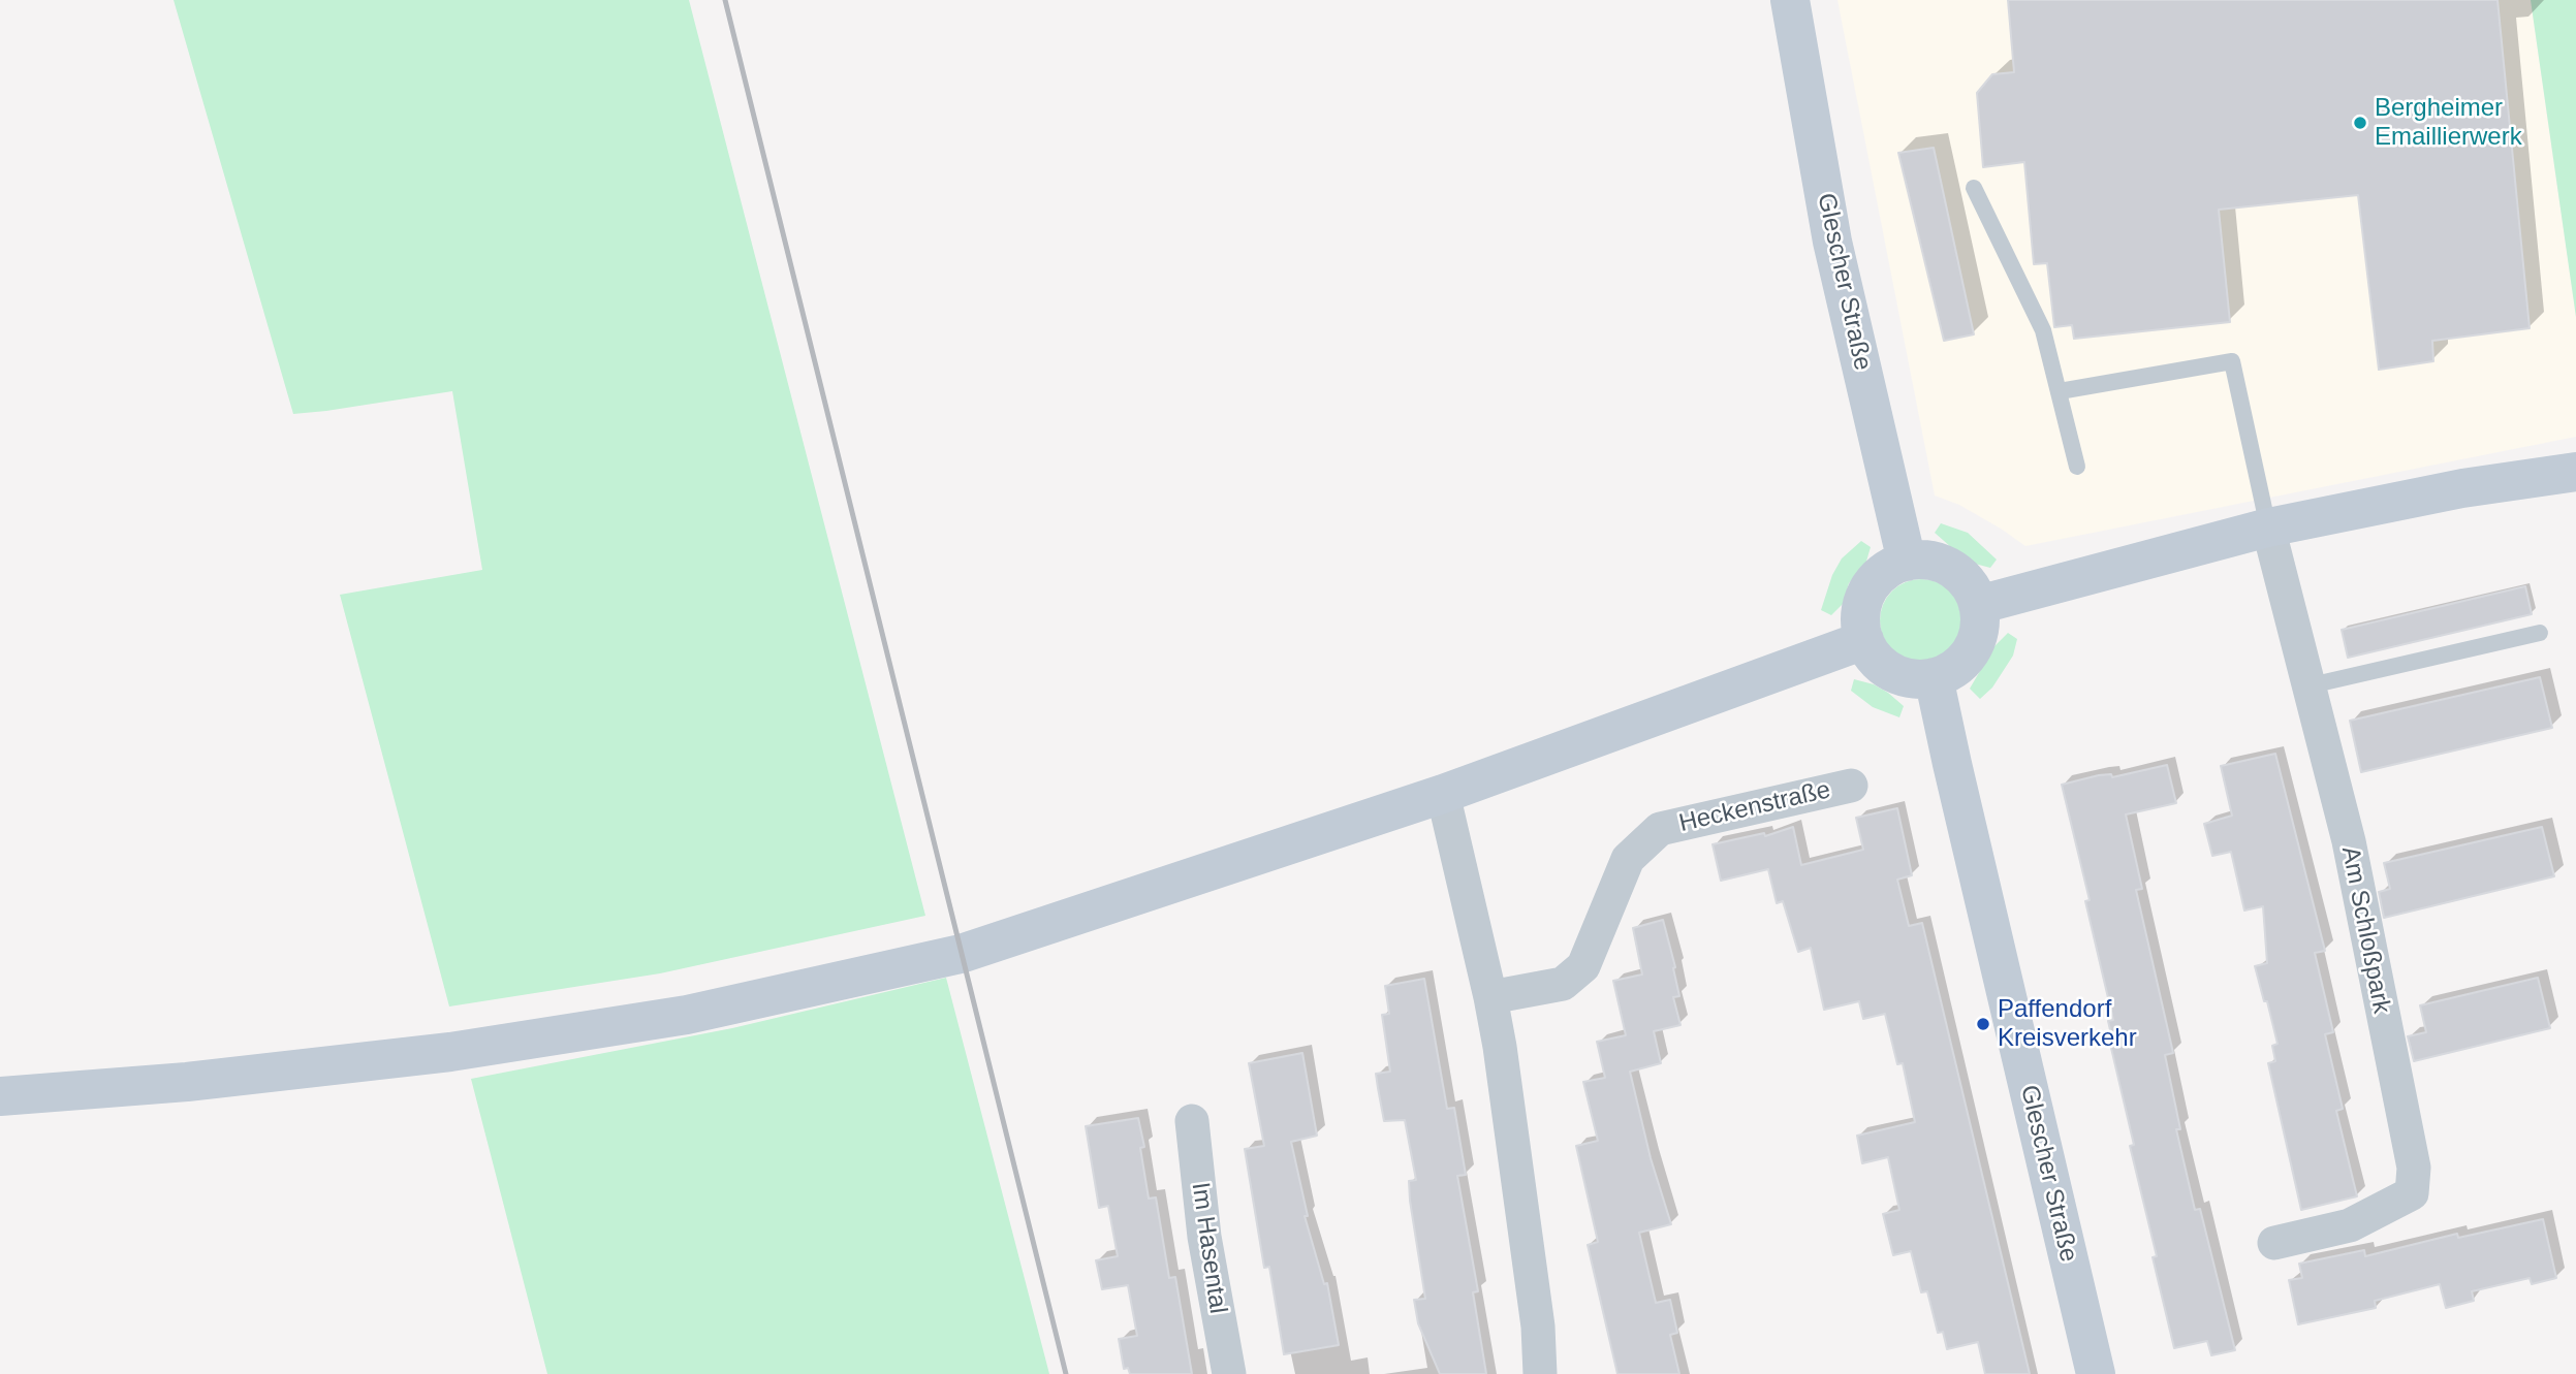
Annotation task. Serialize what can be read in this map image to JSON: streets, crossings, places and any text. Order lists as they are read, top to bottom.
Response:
{
  "streets": {
    "main road": ["Glescher Straße"],
    "street": ["Heckenstraße", "Am Schloßpark", "Im Hasental"]
  },
  "places": ["Bergheimer Emaillierwerk", "Paffendorf Kreisverkehr"]
}
